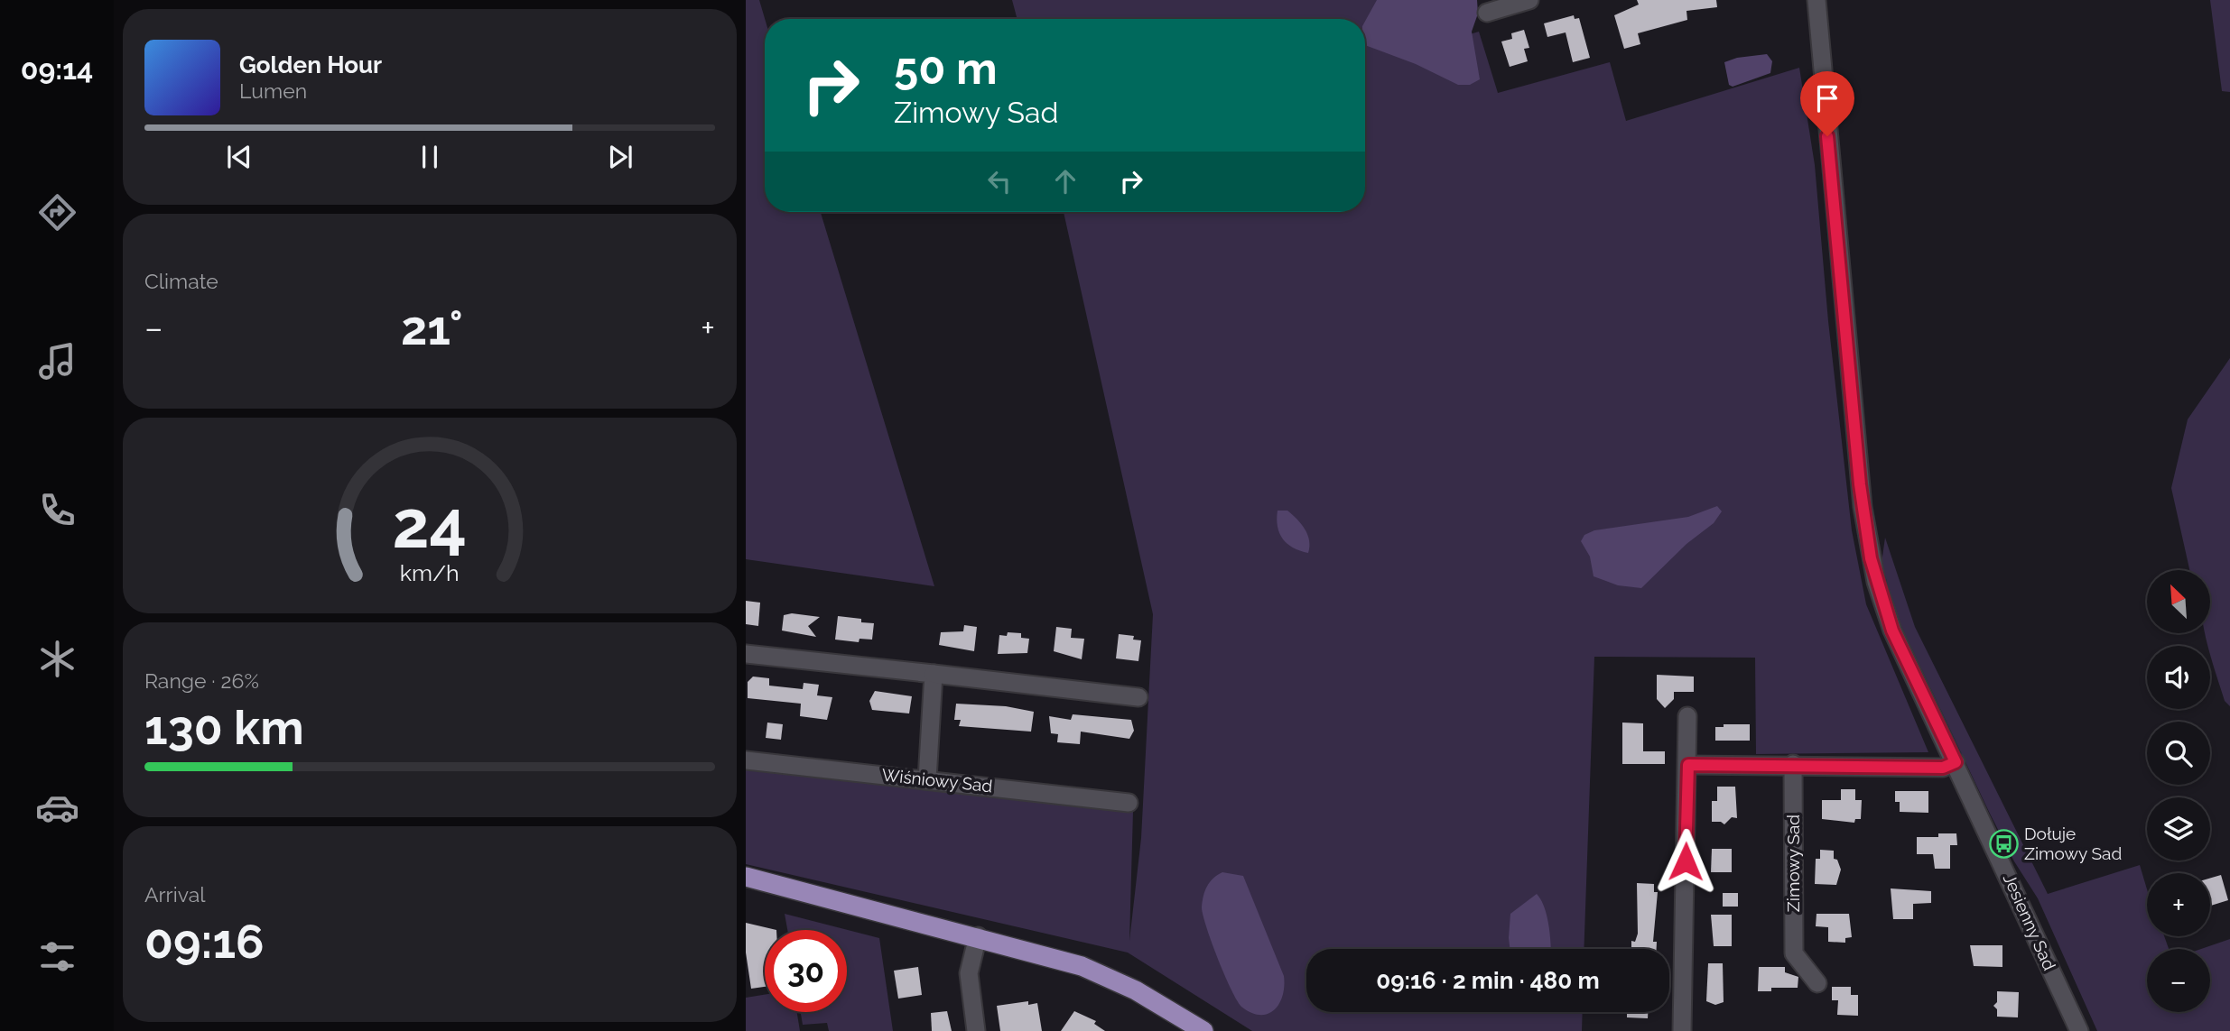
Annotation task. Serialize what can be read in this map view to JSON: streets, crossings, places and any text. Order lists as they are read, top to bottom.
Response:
{
  "streets": {
    "street": ["Wiśniowy Sad", "Zimowy Sad", "Jesienny Sad"]
  },
  "places": {
    "bus stop": ["Dołuje Zimowy Sad"]
  },
  "north": "top left",
  "page": {
    "tabs": "09:14",
    "turn": ["50 m", "Zimowy Sad"],
    "song": ["Golden Hour", "Lumen"],
    "tile": [
      "Climate",
      ["Range · 26%", "130 km"],
      ["Arrival", "09:16"]
    ],
    "heat": ["−", "21°", "+"],
    "map_buttons": ["+", "−"],
    "limit": "30",
    "trip": "09:16 · 2 min · 480 m",
    "gauge": ["24", "km/h"]
  }
}
